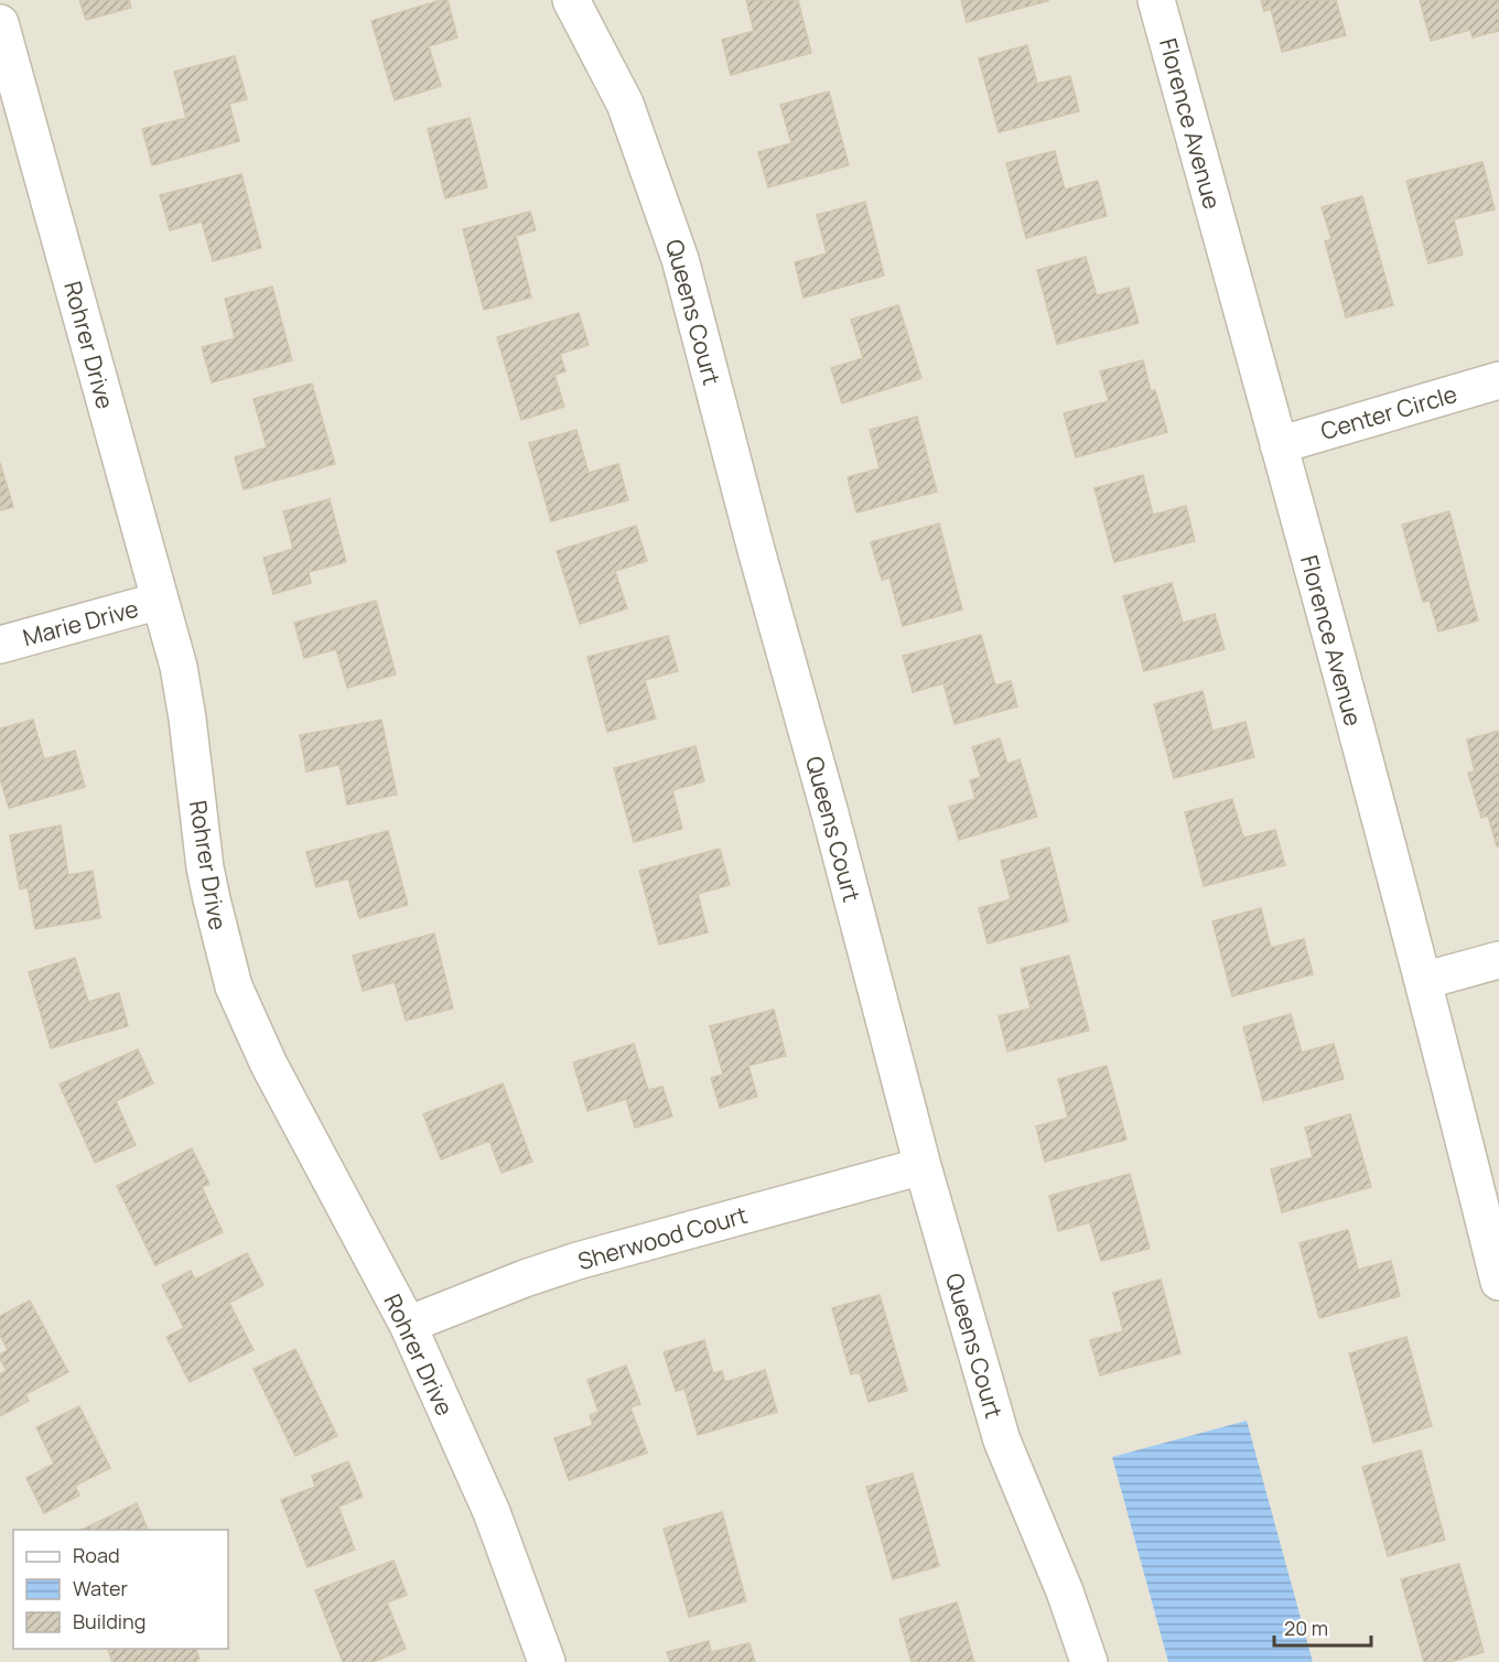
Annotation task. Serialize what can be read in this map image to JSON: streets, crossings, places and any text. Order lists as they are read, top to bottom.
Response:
{
  "streets": {
    "street": [
      "Florence Avenue",
      "Queens Court",
      "Rohrer Drive",
      "Center Circle",
      "Marie Drive",
      "Sherwood Court"
    ]
  },
  "crossings": [
    ["Florence Avenue", "Center Circle"],
    ["Queens Court", "Sherwood Court"],
    ["Rohrer Drive", "Marie Drive"],
    ["Rohrer Drive", "Sherwood Court"]
  ],
  "legend": ["Road", "Water", "Building"],
  "scale_bar": "20 m"
}
